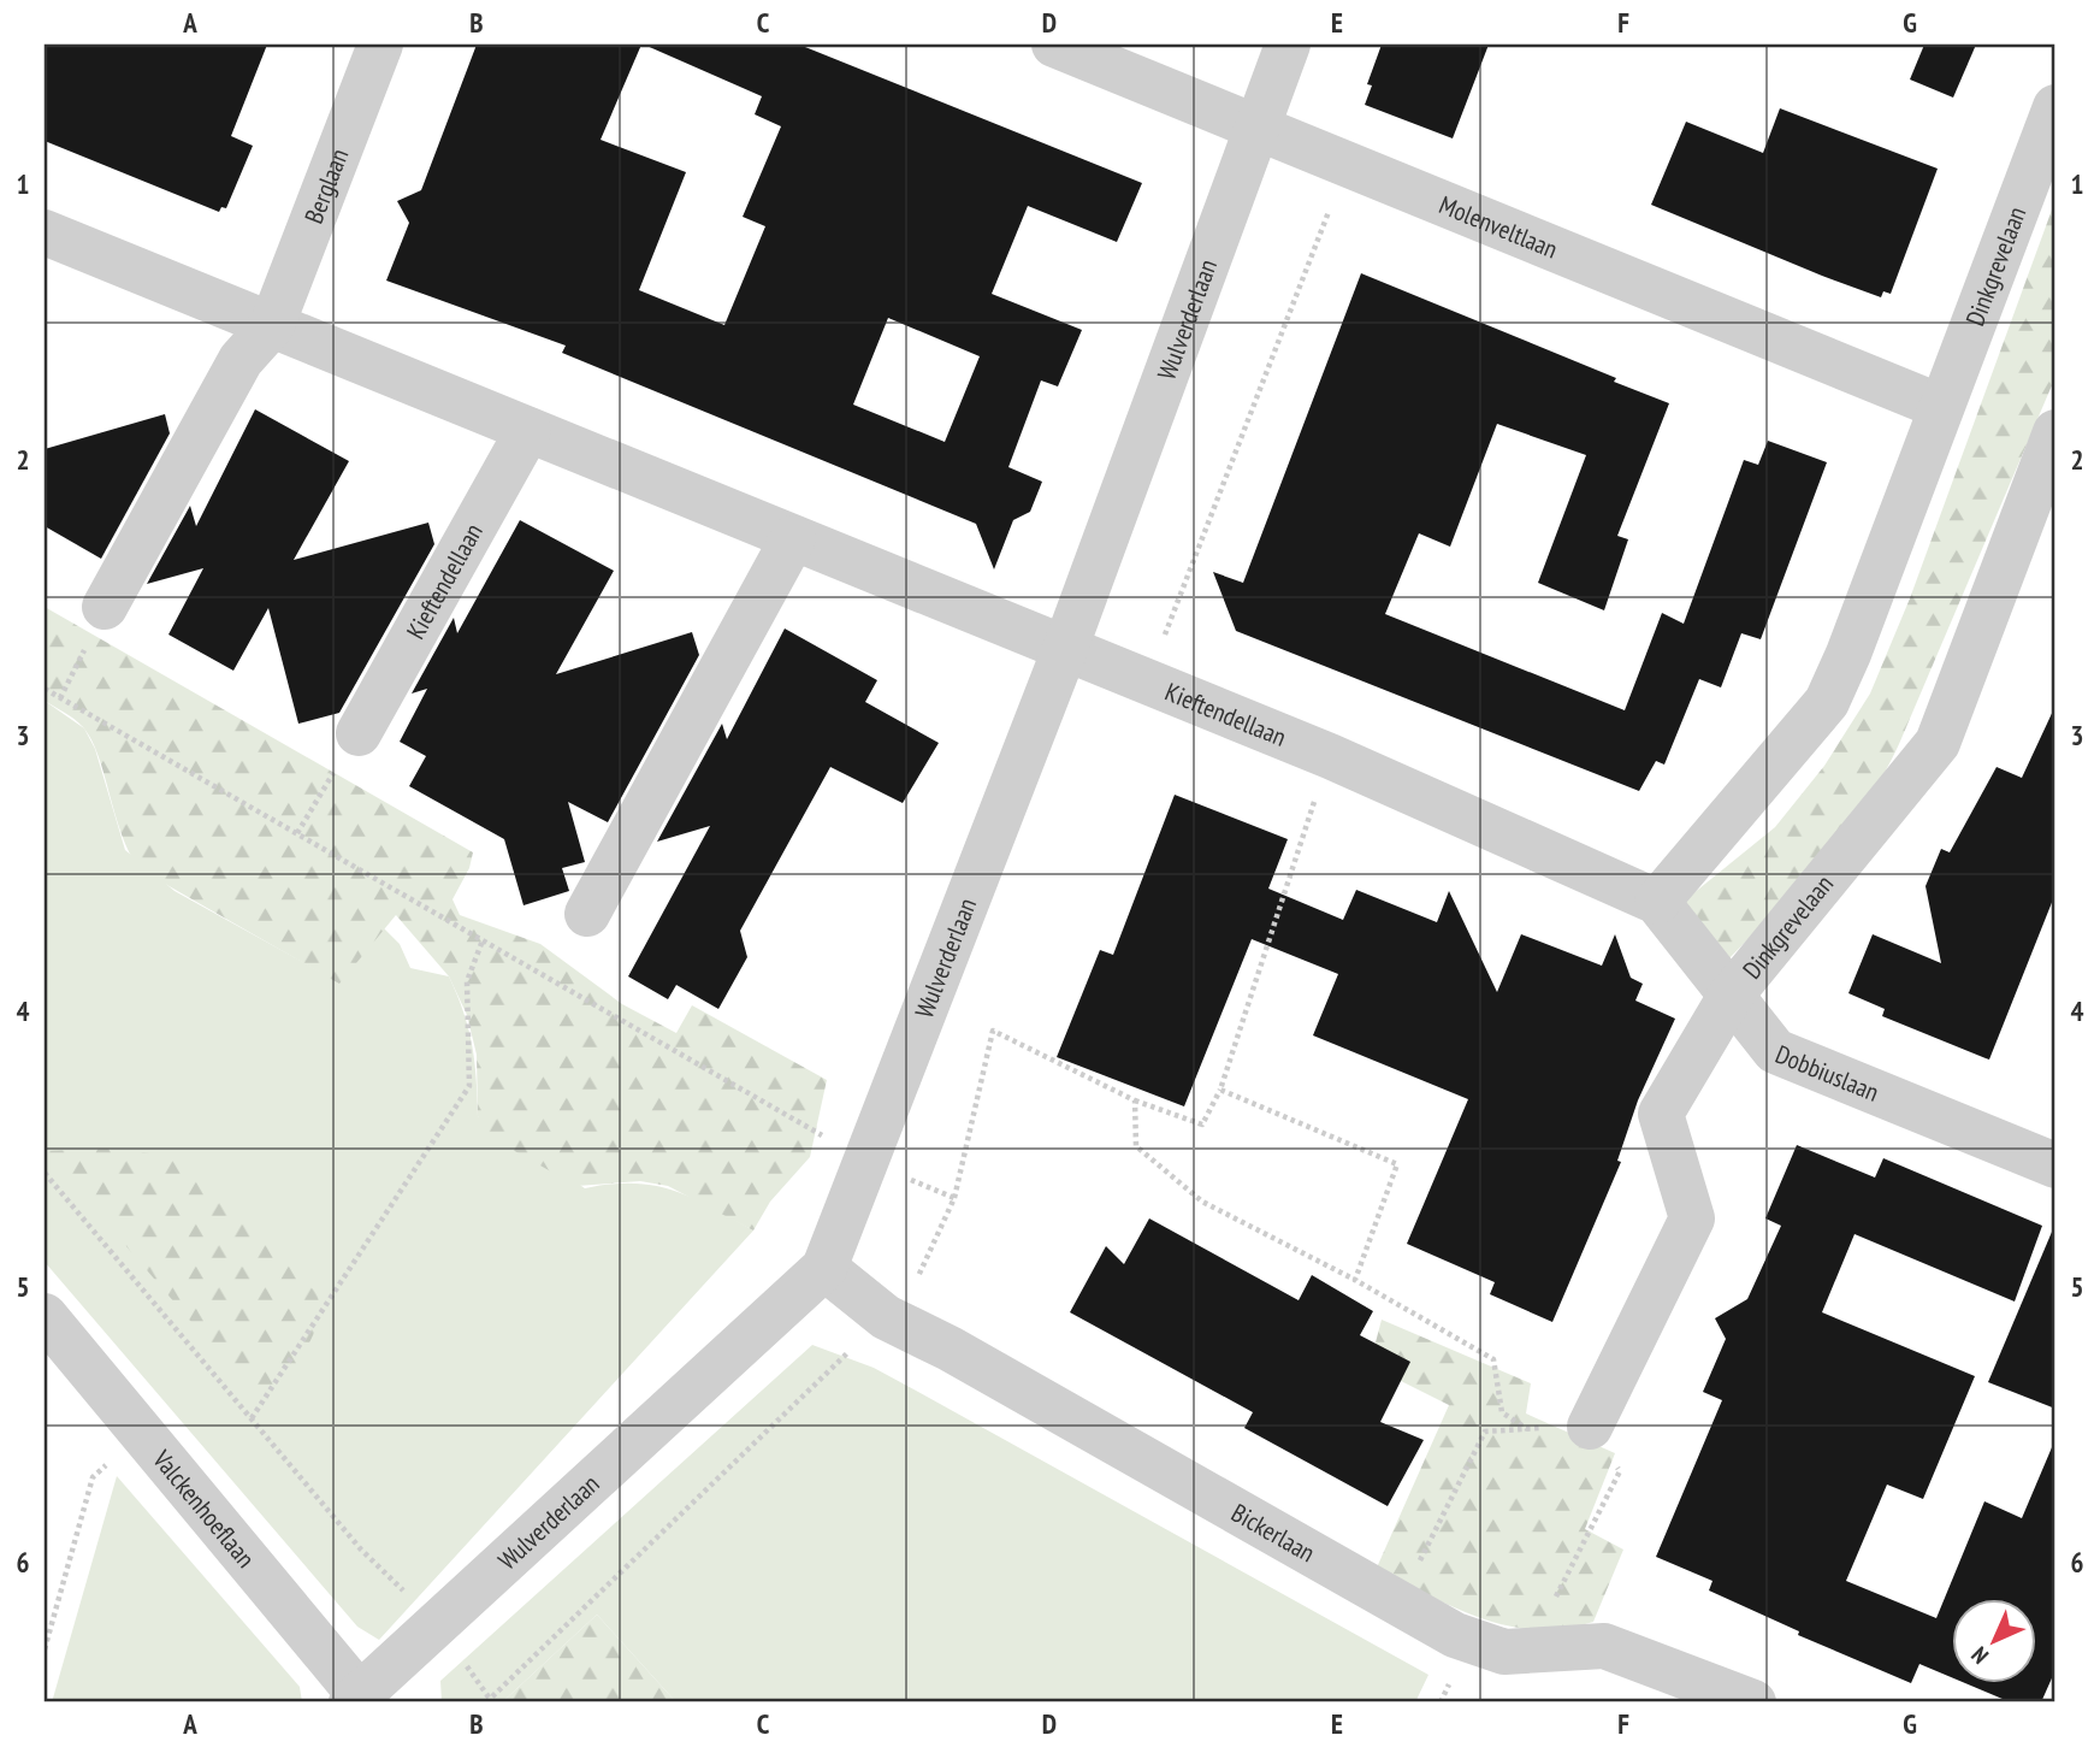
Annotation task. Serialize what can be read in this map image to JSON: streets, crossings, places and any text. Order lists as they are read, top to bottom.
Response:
{
  "streets": {
    "street": [
      "Berglaan",
      "Molenveltlaan",
      "Dinkgrevelaan",
      "Wulverderlaan",
      "Kieftendellaan",
      "Dobbiuslaan",
      "Valckenhoeflaan",
      "Bickerlaan"
    ]
  },
  "crossings": [
    ["Berglaan", "Kieftendellaan"],
    ["Molenveltlaan", "Dinkgrevelaan"],
    ["Molenveltlaan", "Wulverderlaan"],
    ["Dinkgrevelaan", "Kieftendellaan"],
    ["Dinkgrevelaan", "Dobbiuslaan"],
    ["Wulverderlaan", "Kieftendellaan"],
    ["Wulverderlaan", "Valckenhoeflaan"],
    ["Wulverderlaan", "Bickerlaan"],
    ["Kieftendellaan", "Dobbiuslaan"]
  ],
  "north": "bottom left",
  "grid": {
    "columns": [
      "A",
      "B",
      "C",
      "D",
      "E",
      "F",
      "G"
    ],
    "rows": [
      "1",
      "2",
      "3",
      "4",
      "5",
      "6"
    ]
  }
}
